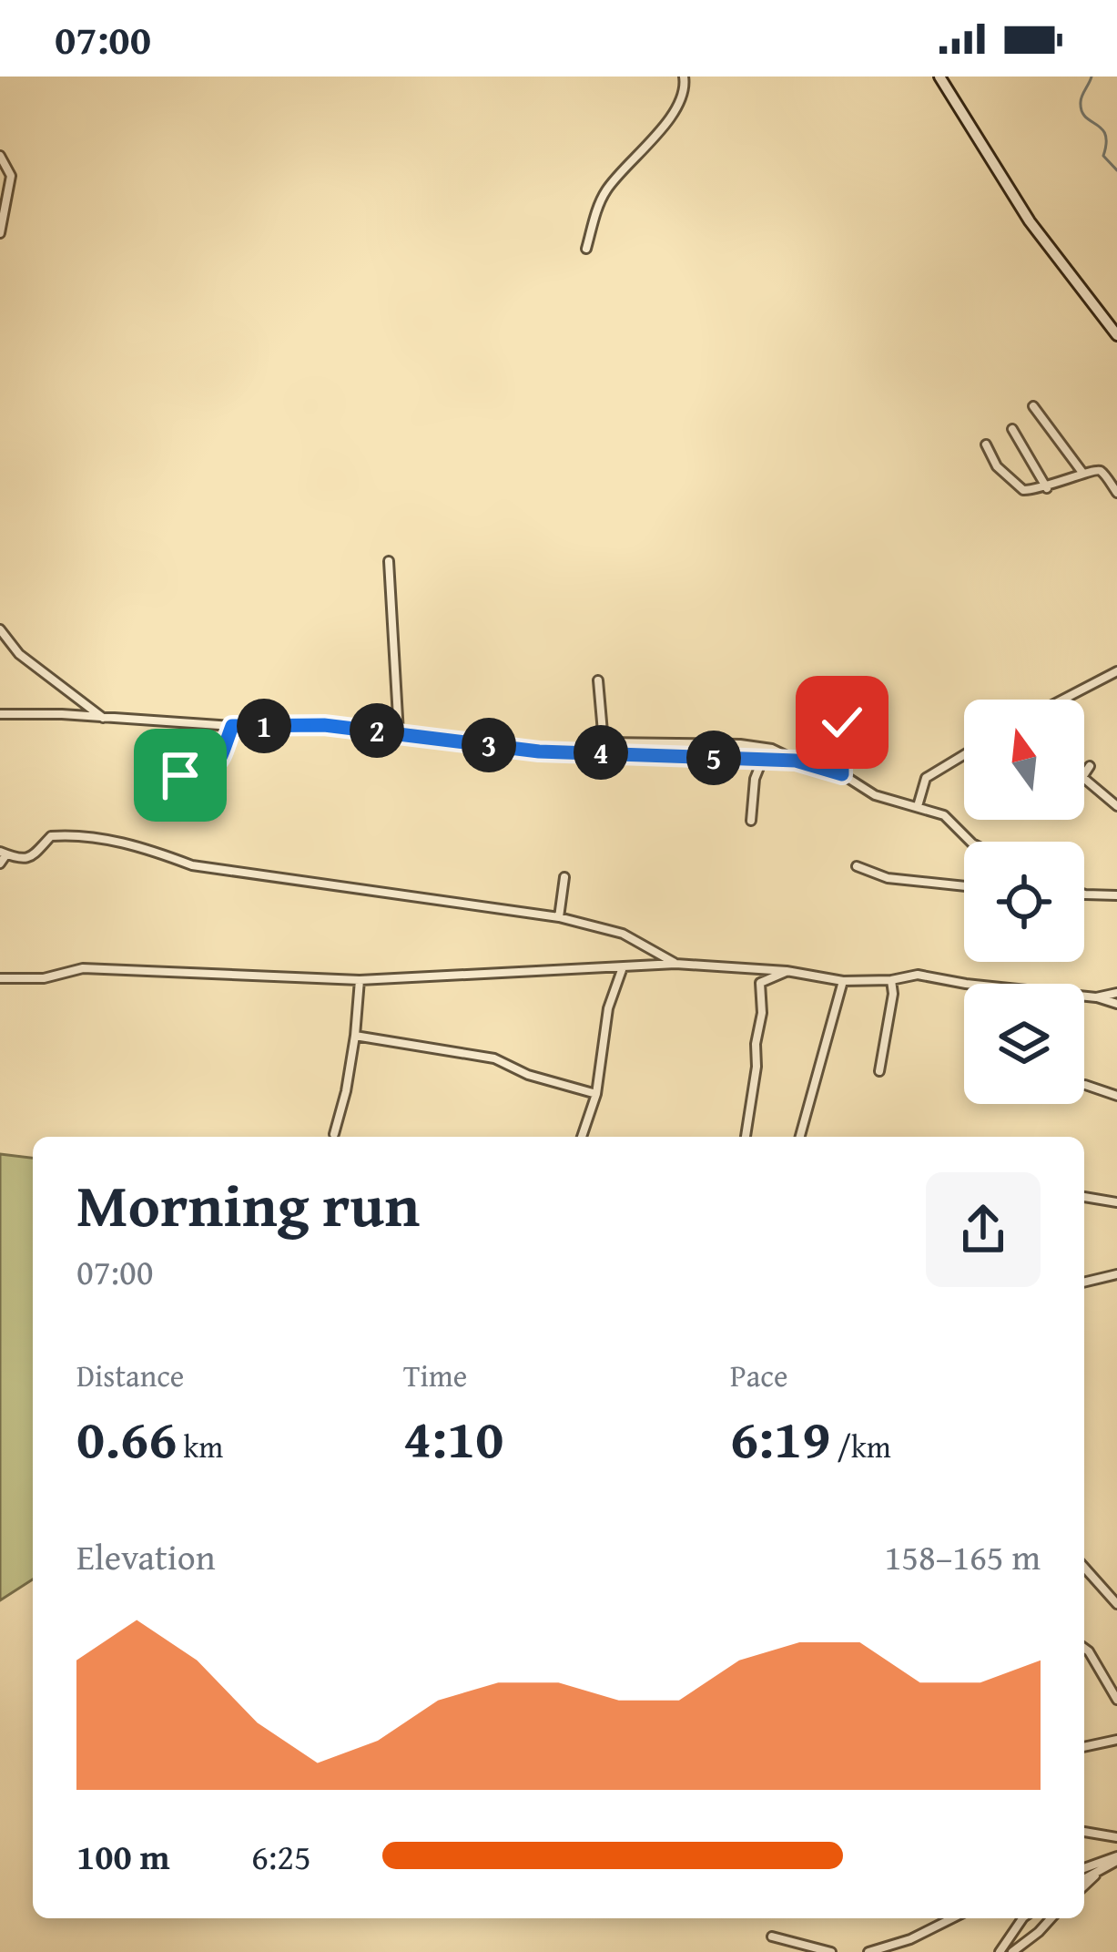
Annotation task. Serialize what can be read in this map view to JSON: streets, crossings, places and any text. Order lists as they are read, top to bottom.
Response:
{
  "north": "top",
  "page": {
    "status": "07:00",
    "pins": [
      "1",
      "2",
      "3",
      "4",
      "5"
    ],
    "heading": ["Morning run", "07:00"],
    "stats": [
      ["Distance", "0.66 km"],
      ["Time", "4:10"],
      ["Pace", "6:19 /km"]
    ],
    "chart": ["Elevation", "158–165 m"],
    "list": [
      {
        "name": "100 m",
        "note": "6:25"
      }
    ]
  }
}
